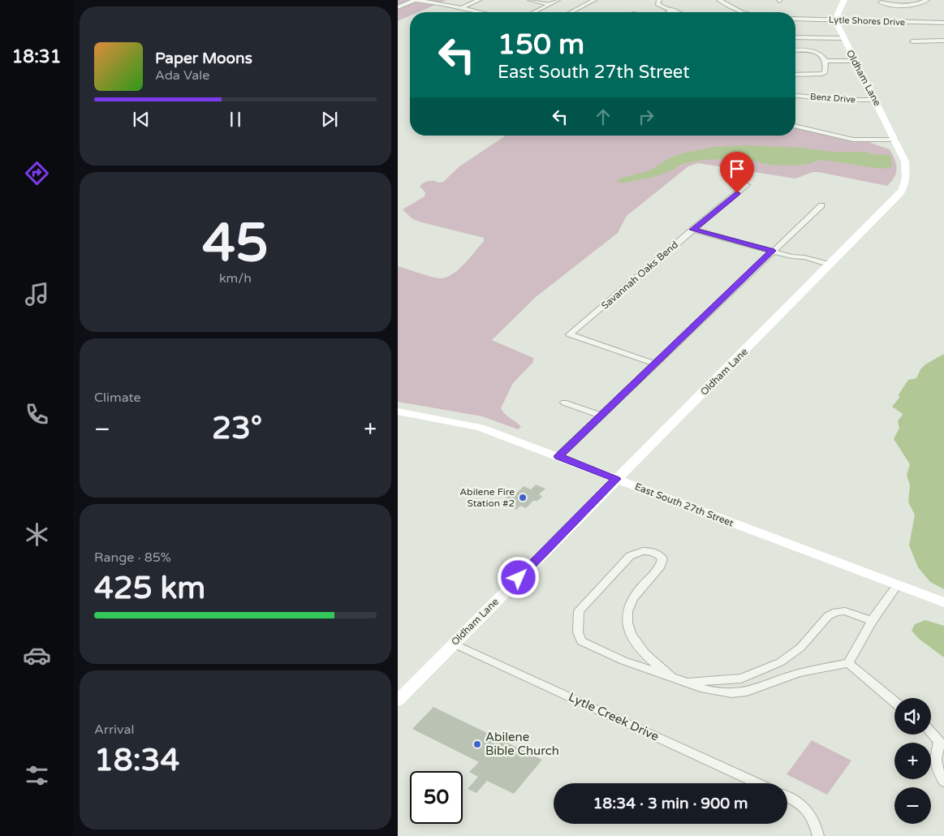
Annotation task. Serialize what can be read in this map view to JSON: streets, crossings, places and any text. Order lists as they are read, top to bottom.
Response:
{
  "streets": {
    "main road": ["Oldham Lane", "East South 27th Street"],
    "street": [
      "Lytle Shores Drive",
      "Benz Drive",
      "Savannah Oaks Bend",
      "Lytle Creek Drive"
    ]
  },
  "crossings": [
    ["Lytle Shores Drive", "Oldham Lane"],
    ["Oldham Lane", "Benz Drive"],
    ["Oldham Lane", "East South 27th Street"],
    ["Oldham Lane", "Lytle Creek Drive"]
  ],
  "places": ["Abilene Fire Station #2", "Abilene Bible Church"],
  "page": {
    "tabs": "18:31",
    "turn": ["150 m", "East South 27th Street"],
    "song": ["Paper Moons", "Ada Vale"],
    "tile": [
      ["45", "km/h"],
      "Climate",
      ["Range · 85%", "425 km"],
      ["Arrival", "18:34"]
    ],
    "heat": ["−", "23°", "+"],
    "map_buttons": ["+", "−"],
    "limit": "50",
    "trip": "18:34 · 3 min · 900 m"
  }
}
